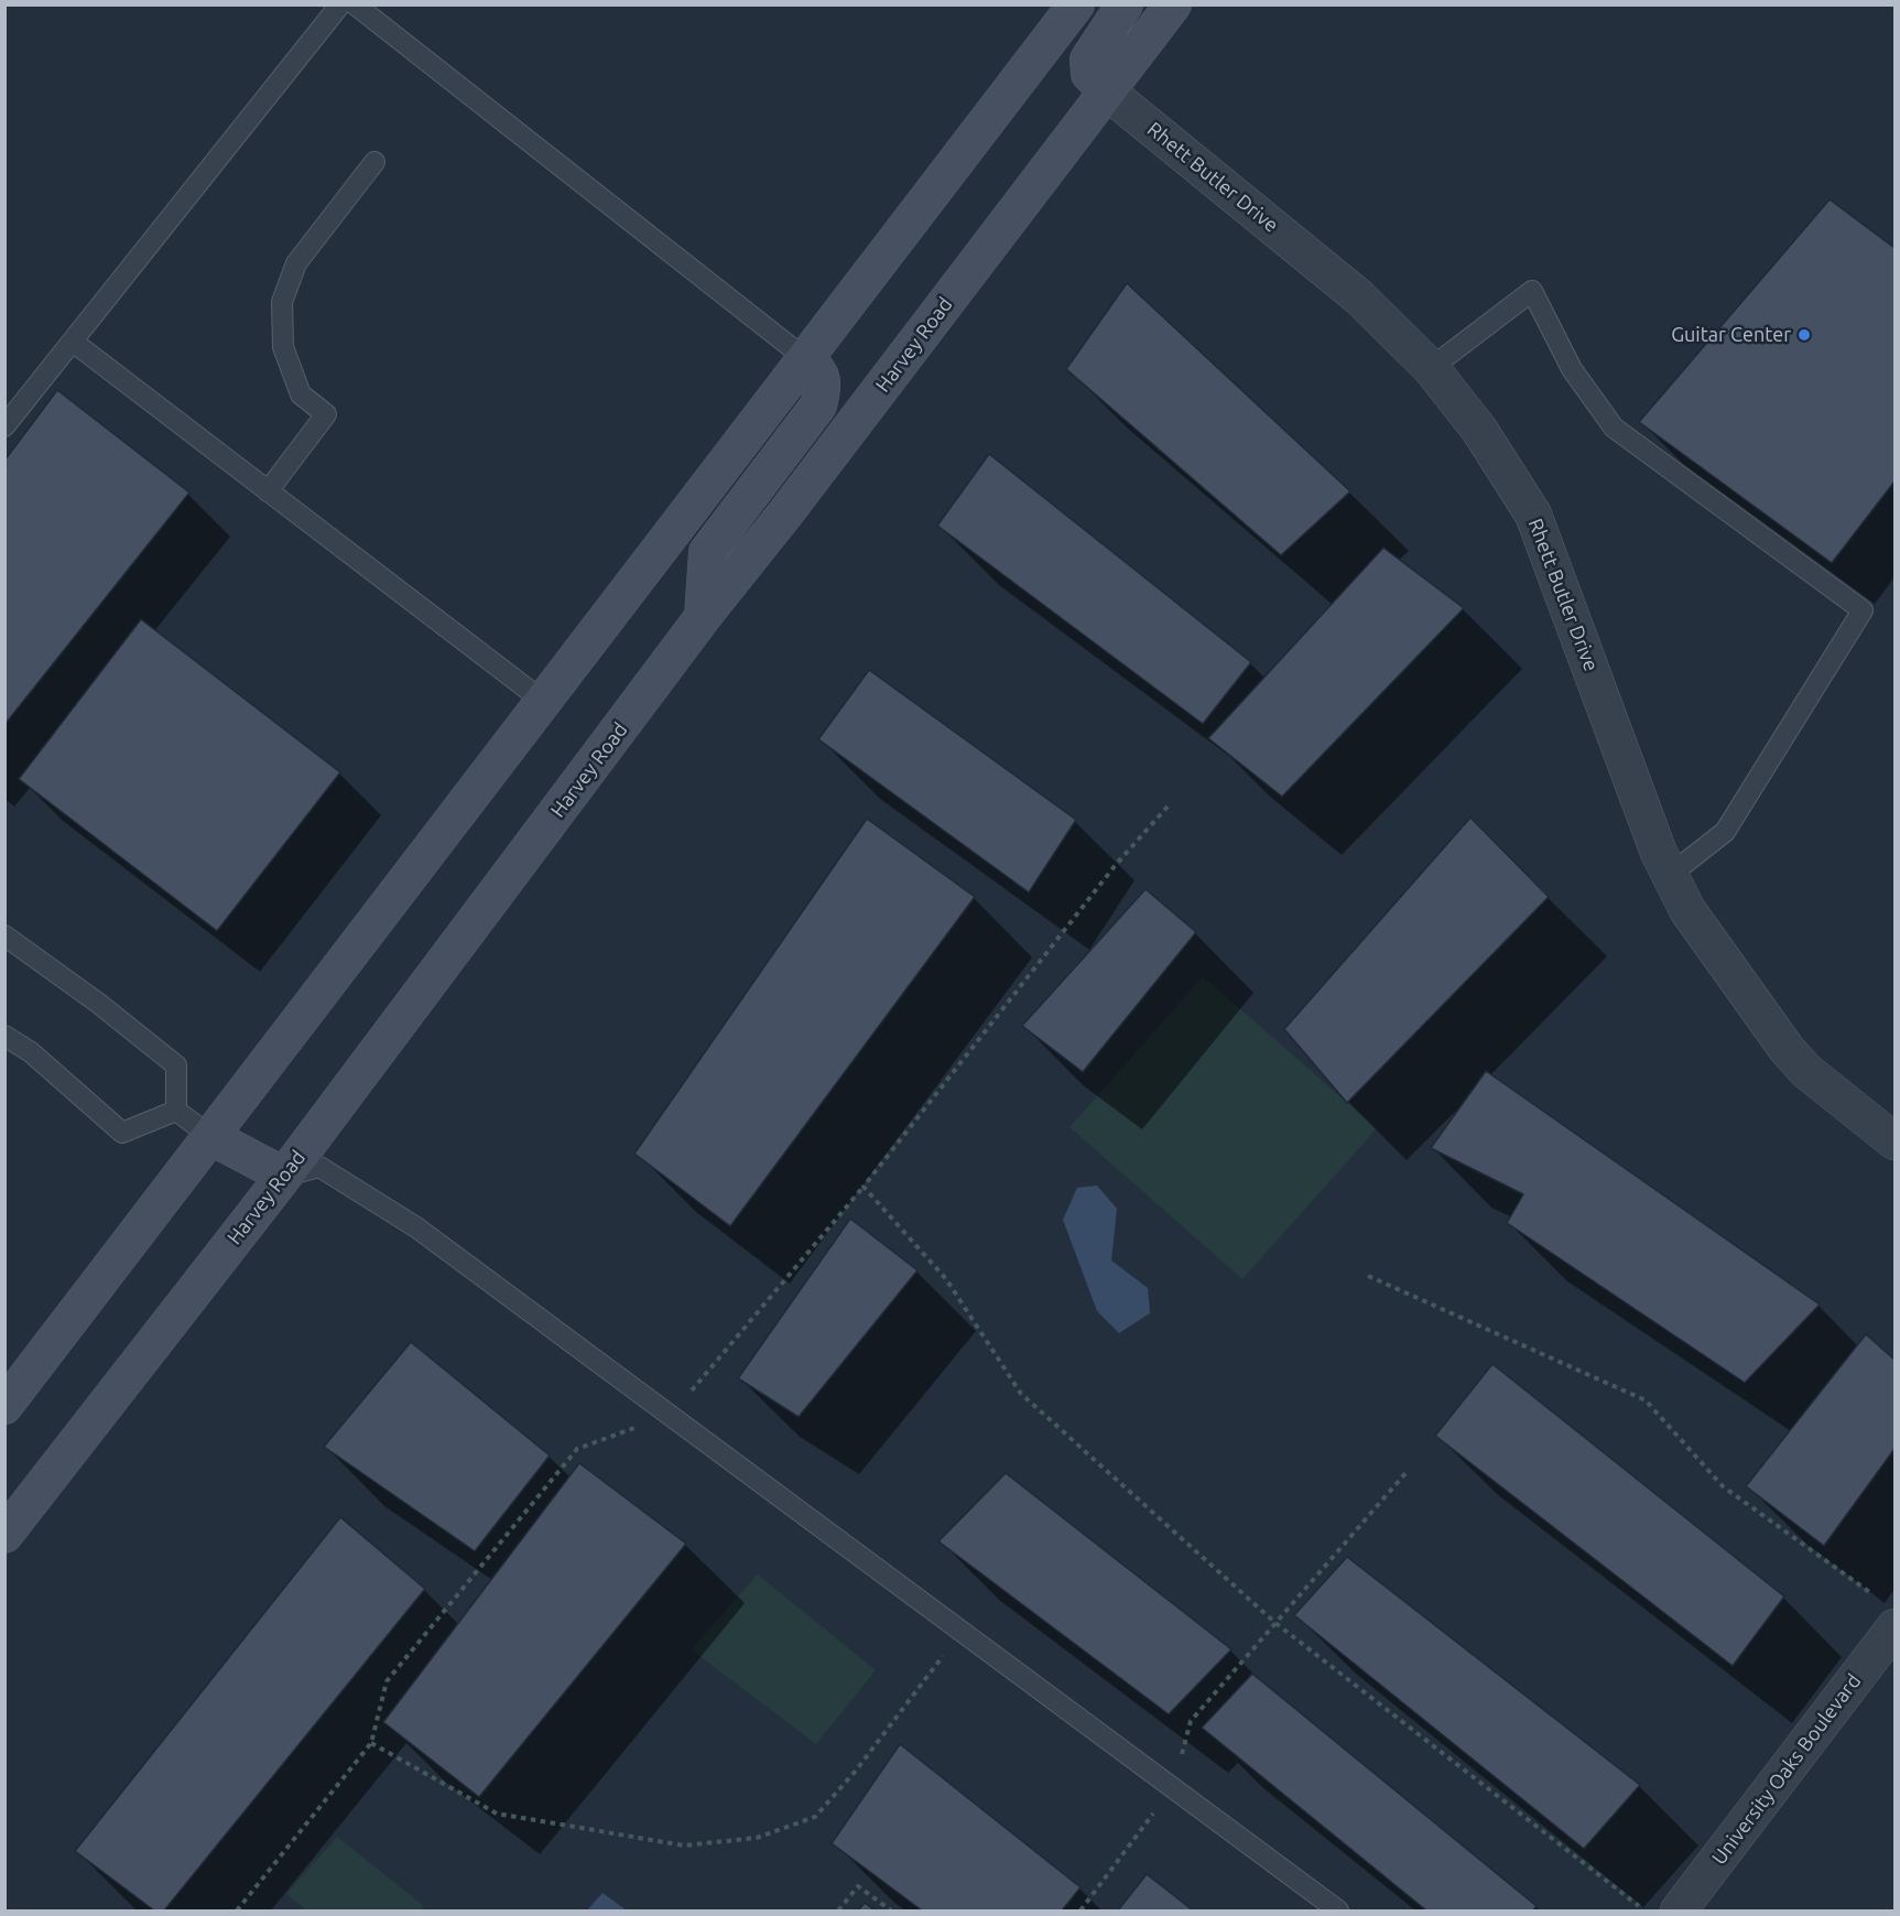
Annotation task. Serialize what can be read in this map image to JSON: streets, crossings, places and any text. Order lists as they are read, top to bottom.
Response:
{
  "streets": {
    "main road": ["Harvey Road"],
    "street": ["Rhett Butler Drive", "University Oaks Boulevard"]
  },
  "crossings": [
    ["Rhett Butler Drive", "Harvey Road"]
  ],
  "places": ["Guitar Center"]
}
